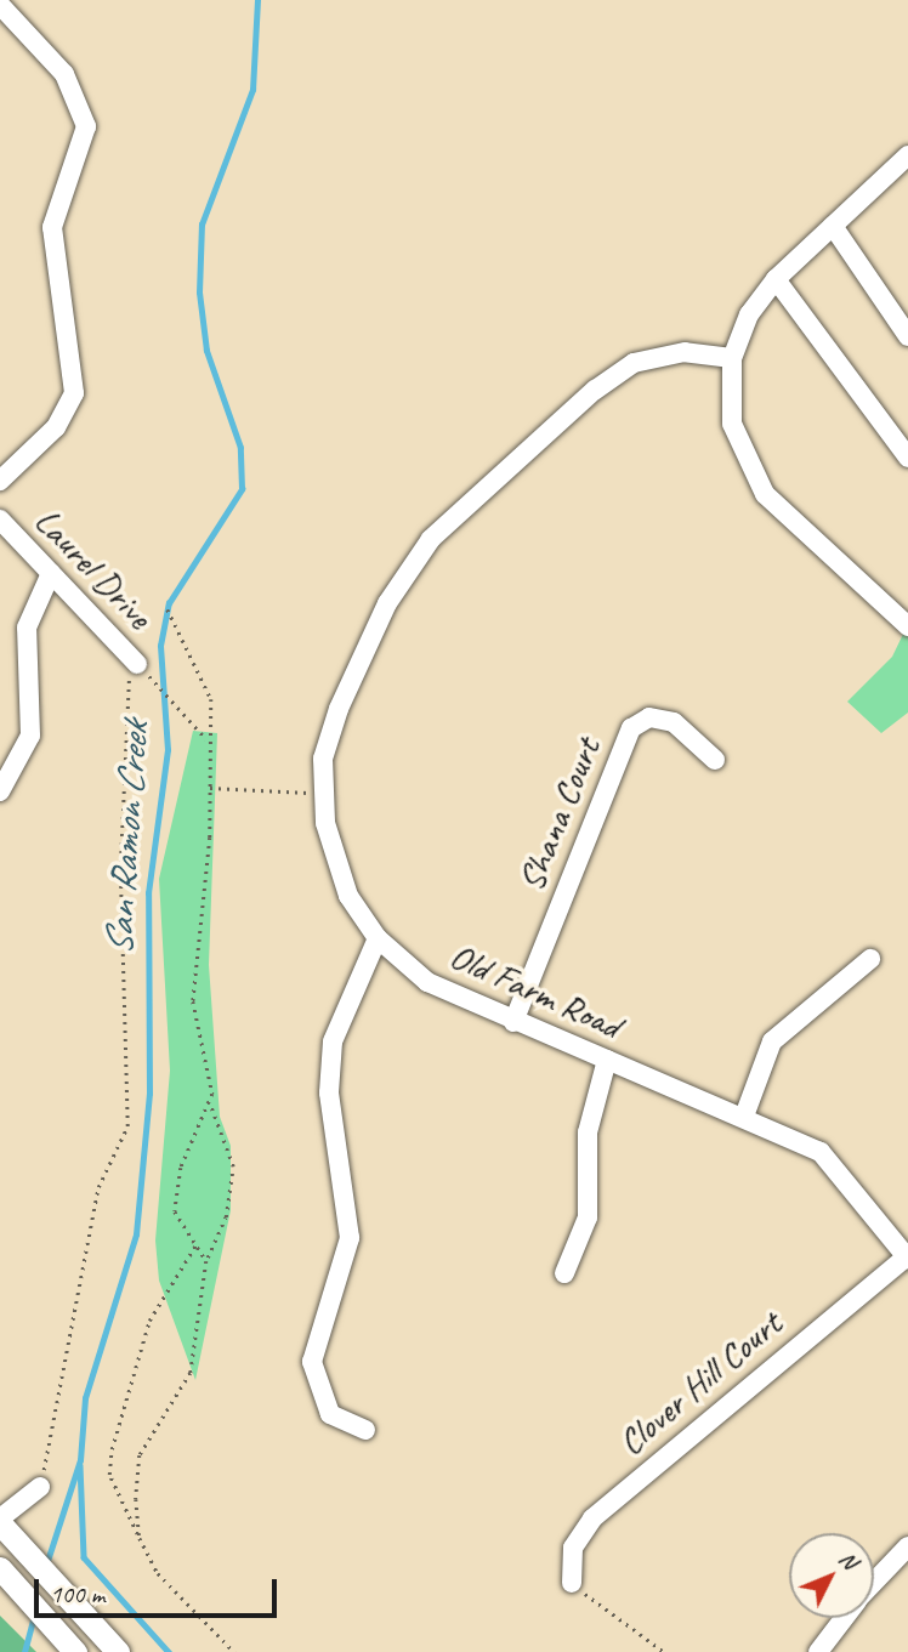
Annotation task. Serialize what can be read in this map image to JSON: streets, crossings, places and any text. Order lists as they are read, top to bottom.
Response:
{
  "streets": {
    "street": [
      "Laurel Drive",
      "Shana Court",
      "Old Farm Road",
      "Clover Hill Court"
    ]
  },
  "crossings": [
    ["Shana Court", "Old Farm Road"],
    ["Old Farm Road", "Clover Hill Court"]
  ],
  "water": ["San Ramon Creek"],
  "scale_bar": "100 m",
  "north": "top right"
}
